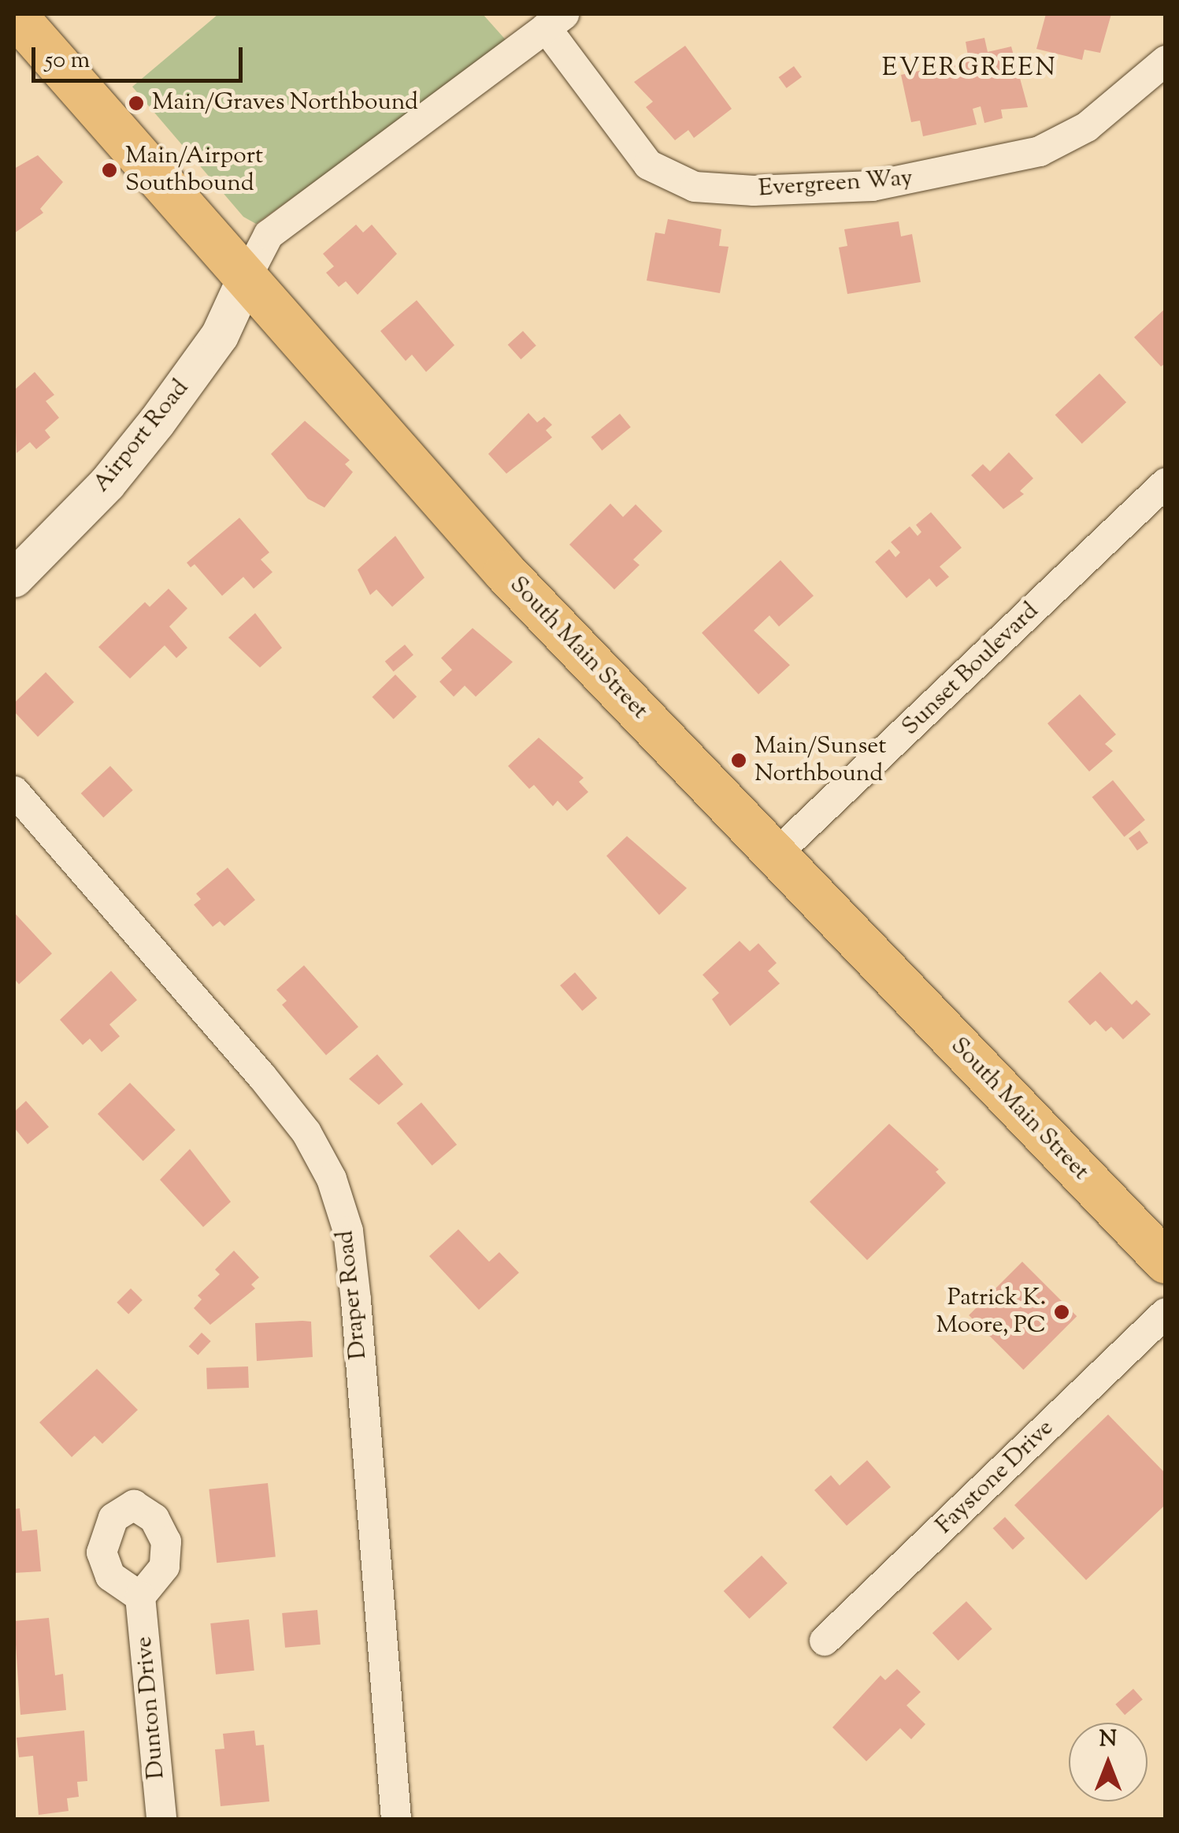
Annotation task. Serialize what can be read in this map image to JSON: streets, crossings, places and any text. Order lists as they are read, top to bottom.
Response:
{
  "streets": {
    "main road": ["South Main Street"],
    "street": [
      "Evergreen Way",
      "Airport Road",
      "Sunset Boulevard",
      "Draper Road",
      "Faystone Drive",
      "Dunton Drive"
    ]
  },
  "crossings": [
    ["Airport Road", "South Main Street"],
    ["South Main Street", "Sunset Boulevard"]
  ],
  "districts": ["EVERGREEN"],
  "places": [
    "Main/Graves Northbound",
    "Main/Airport Southbound",
    "Main/Sunset Northbound",
    "Patrick K. Moore, PC"
  ],
  "scale_bar": "50 m",
  "north": "top"
}
